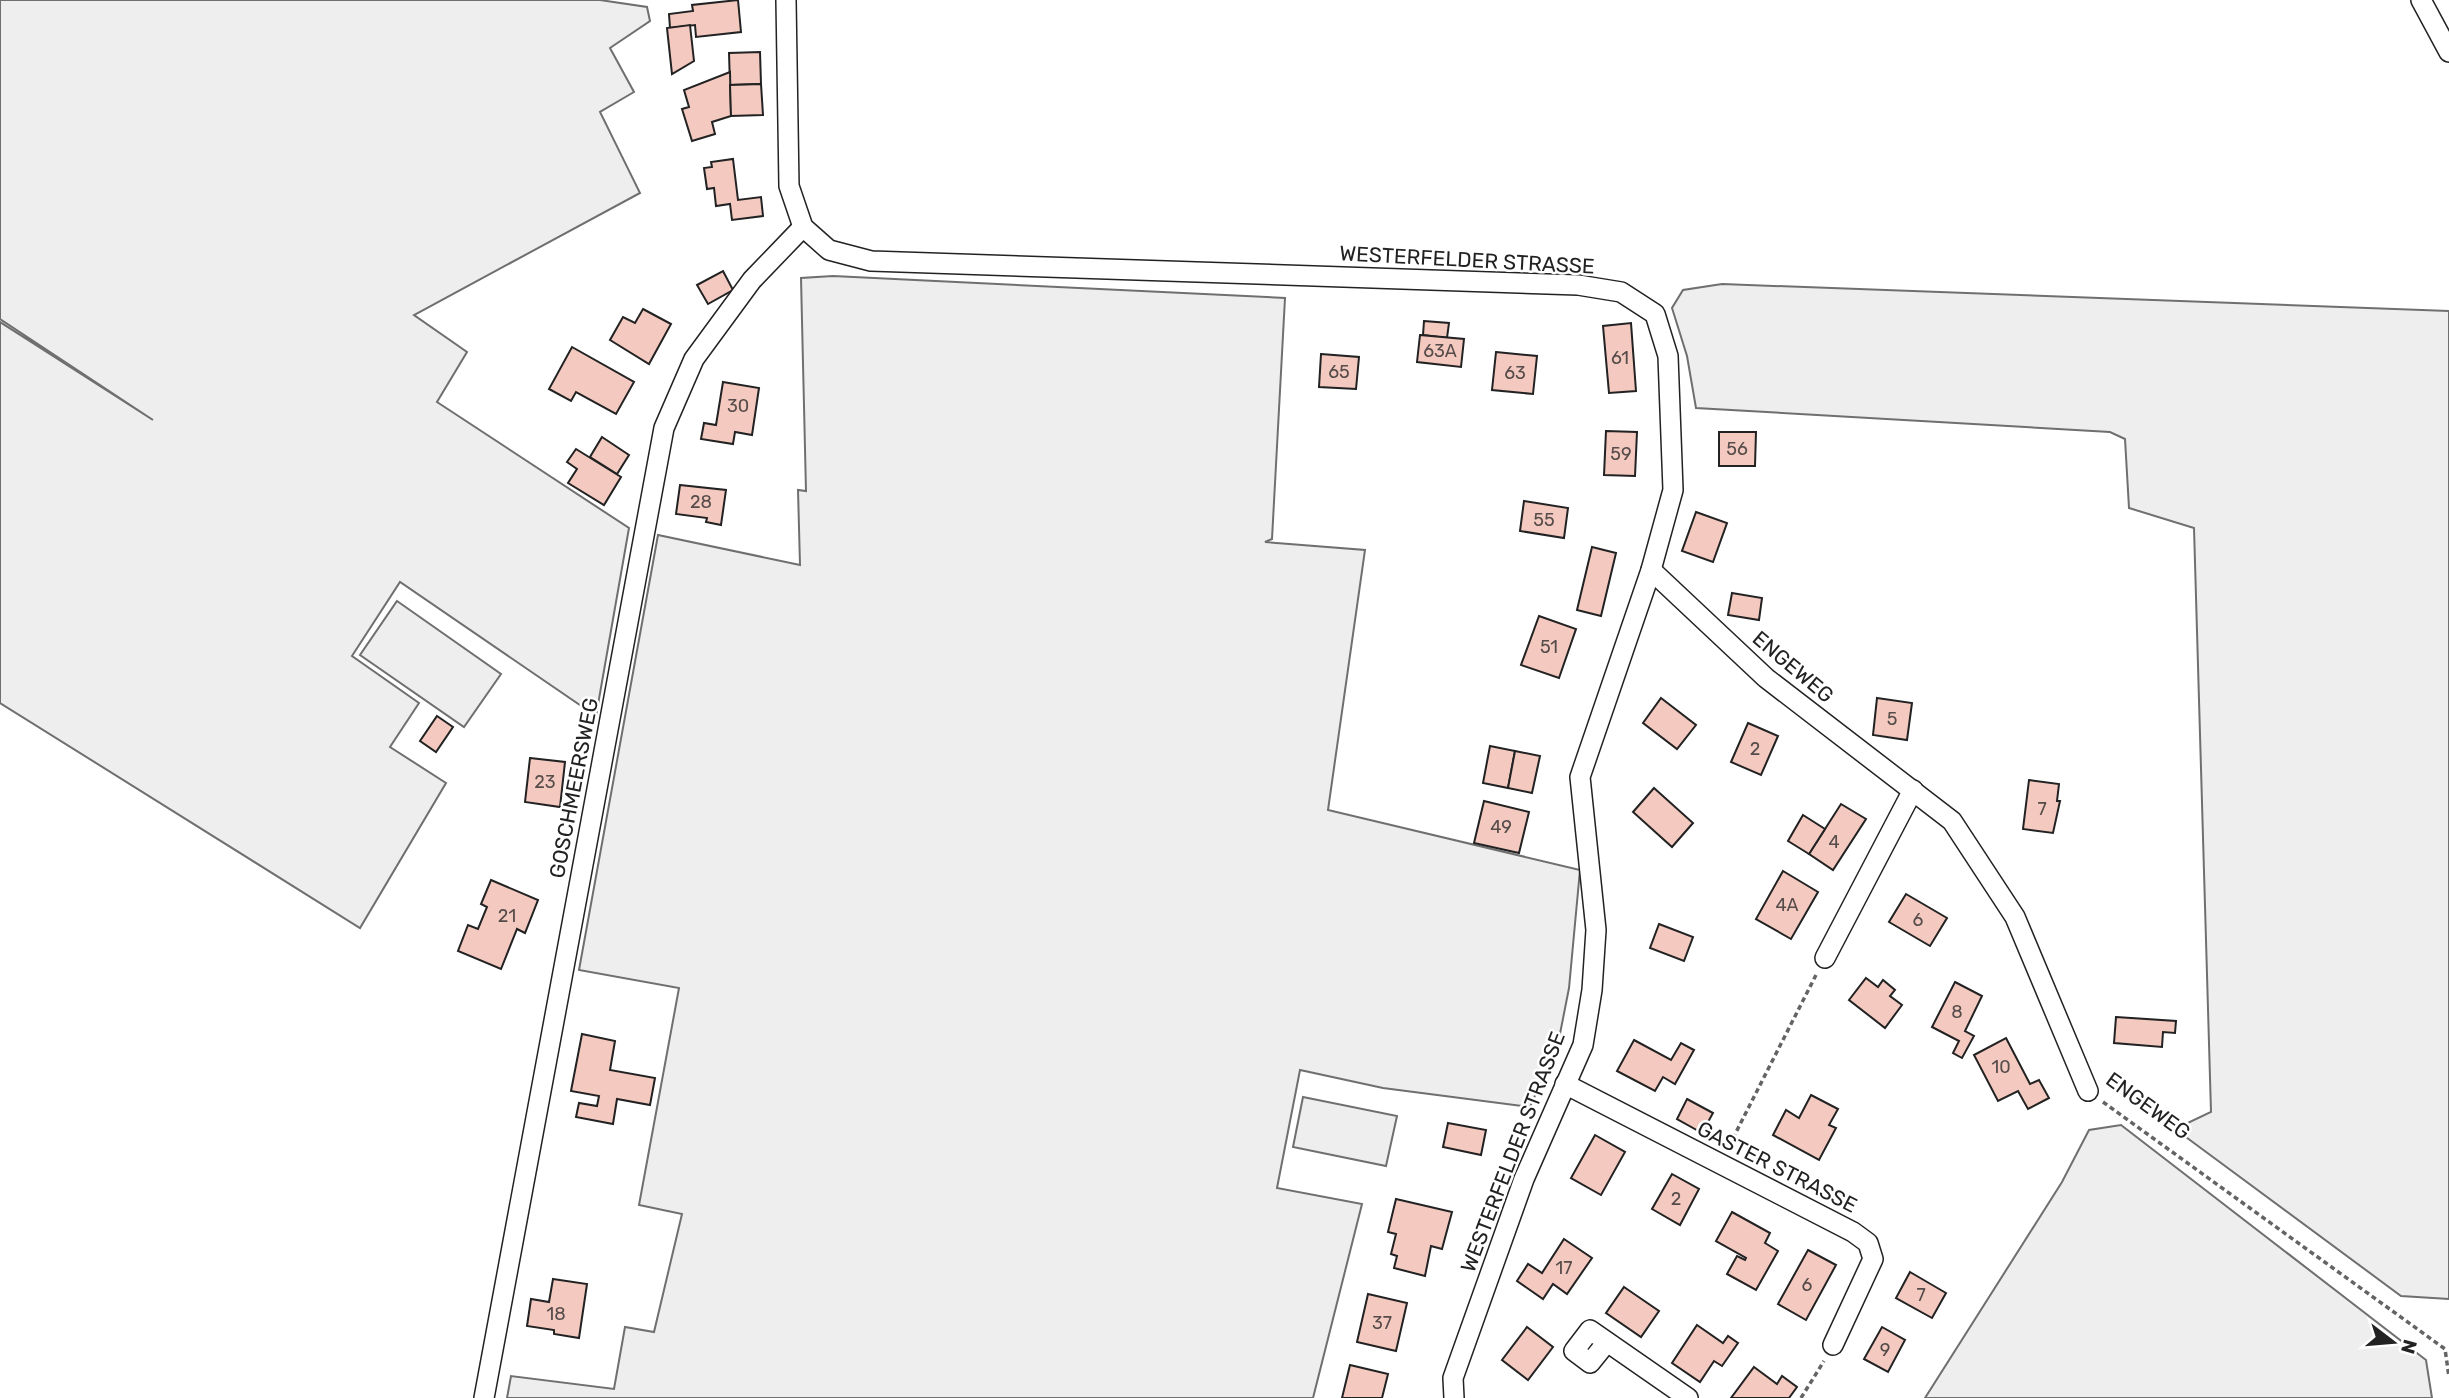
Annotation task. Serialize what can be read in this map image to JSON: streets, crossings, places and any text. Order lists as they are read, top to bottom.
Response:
{
  "streets": {
    "street": [
      "WESTERFELDER STRASSE",
      "ENGEWEG",
      "GOSCHMEERSWEG",
      "GASTER STRASSE"
    ]
  },
  "crossings": [
    ["WESTERFELDER STRASSE", "ENGEWEG"],
    ["WESTERFELDER STRASSE", "GOSCHMEERSWEG"],
    ["WESTERFELDER STRASSE", "GASTER STRASSE"]
  ],
  "house_numbers": [
    "63A",
    "61",
    "65",
    "63",
    "30",
    "56",
    "59",
    "28",
    "55",
    "51",
    "5",
    "2",
    "23",
    "7",
    "49",
    "4",
    "4A",
    "21",
    "6",
    "8",
    "10",
    "2",
    "17",
    "6",
    "7",
    "18",
    "37",
    "9"
  ],
  "north": "right"
}
